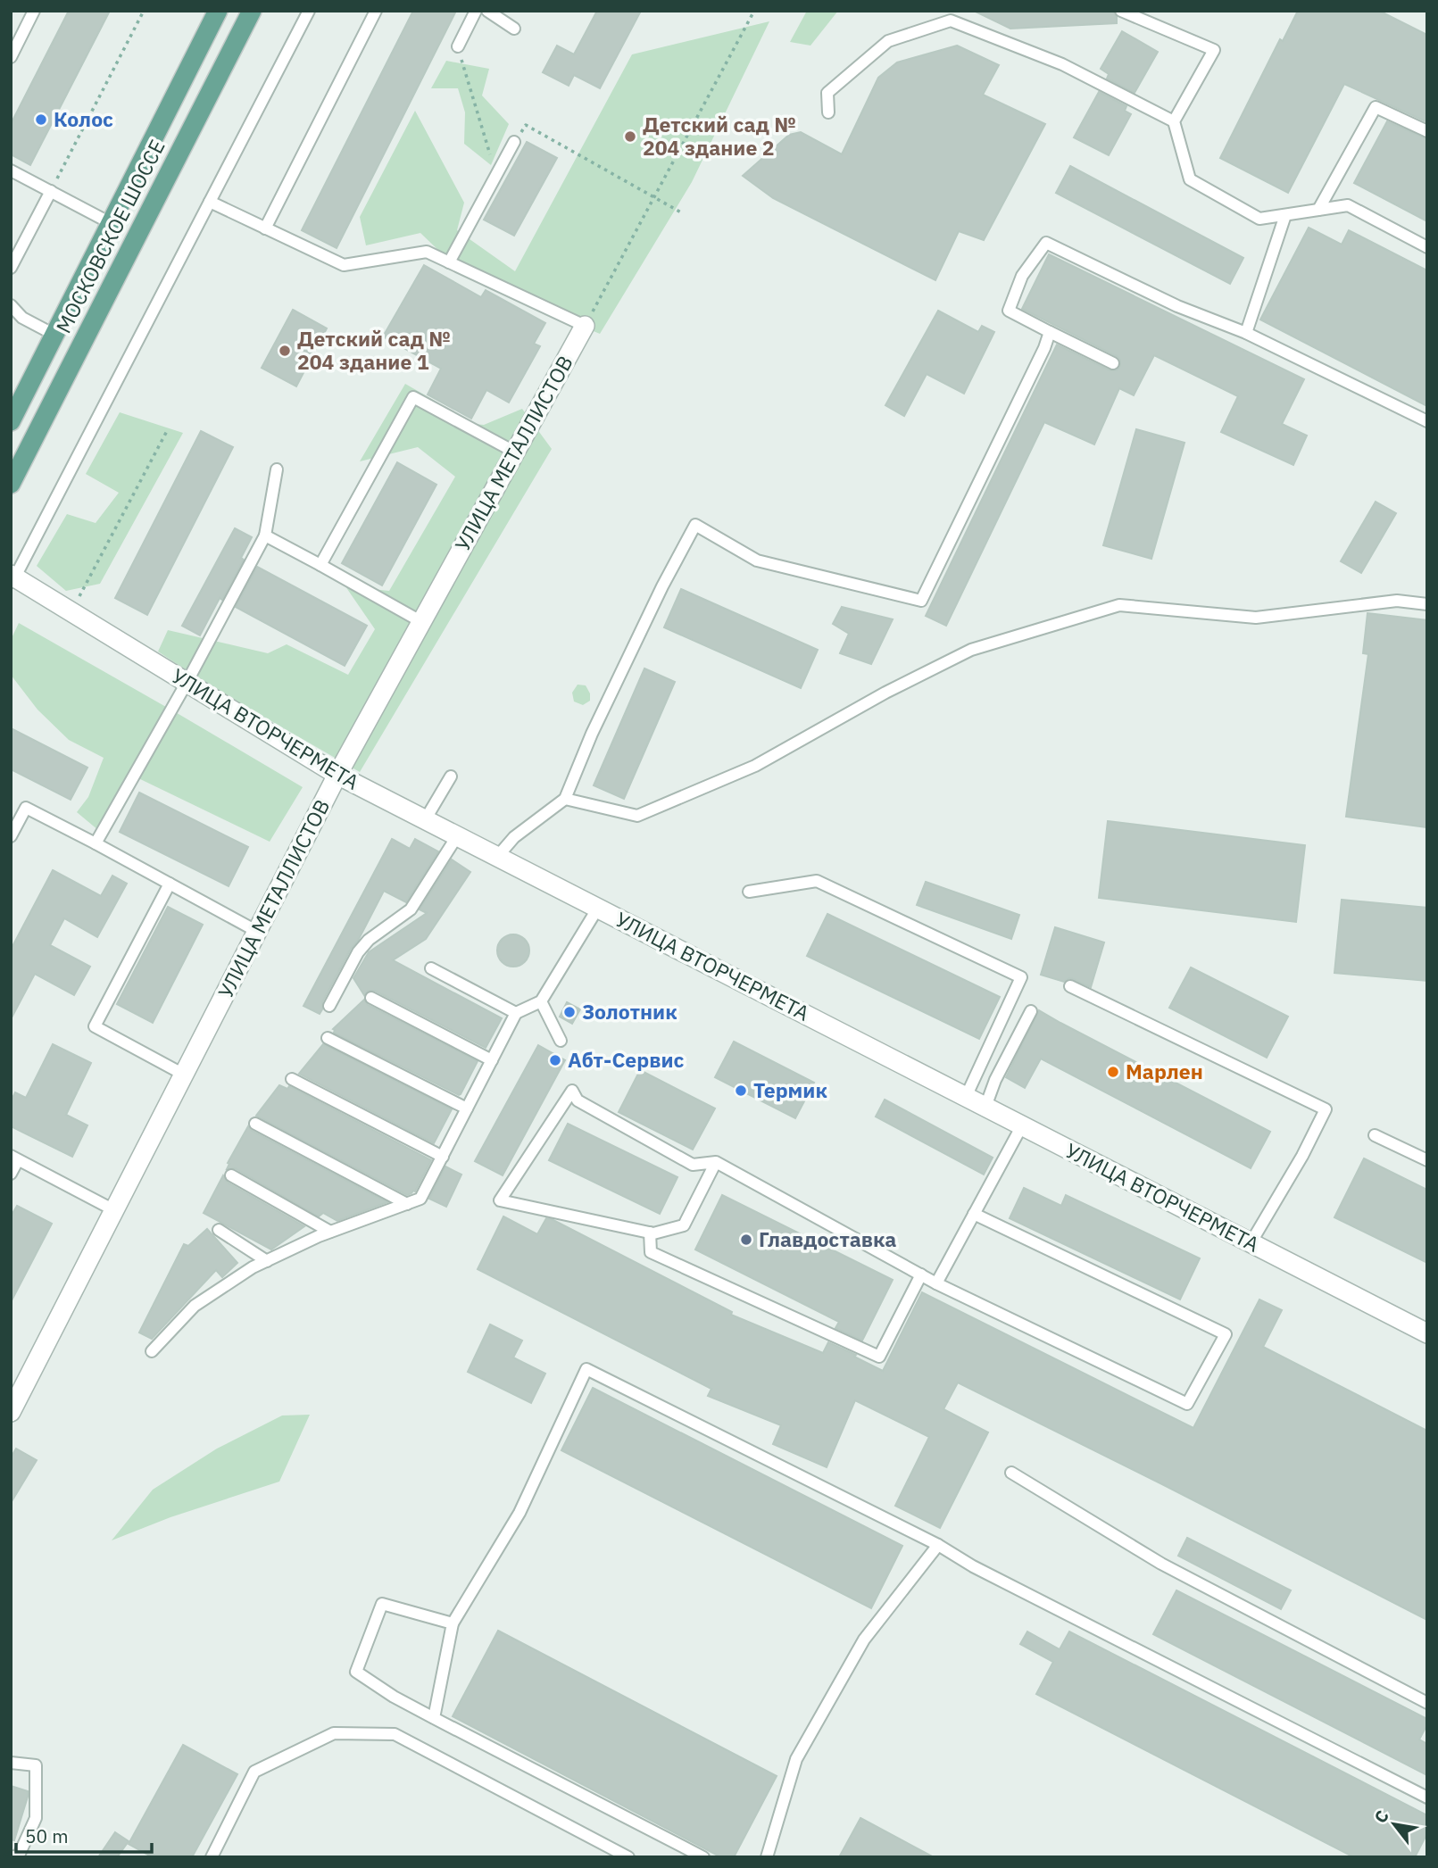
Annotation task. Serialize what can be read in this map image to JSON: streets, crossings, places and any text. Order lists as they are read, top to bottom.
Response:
{
  "streets": {
    "main road": ["МОСКОВСКОЕ ШОССЕ"],
    "street": ["УЛИЦА МЕТАЛЛИСТОВ", "УЛИЦА ВТОРЧЕРМЕТА"]
  },
  "crossings": [
    ["УЛИЦА МЕТАЛЛИСТОВ", "УЛИЦА ВТОРЧЕРМЕТА"]
  ],
  "places": [
    "Колос",
    "Детский сад № 204 здание 2",
    "Детский сад № 204 здание 1",
    "Золотник",
    "Абт-Сервис",
    "Марлен",
    "Термик",
    "Главдоставка"
  ],
  "scale_bar": "50 m",
  "north": "top left"
}
